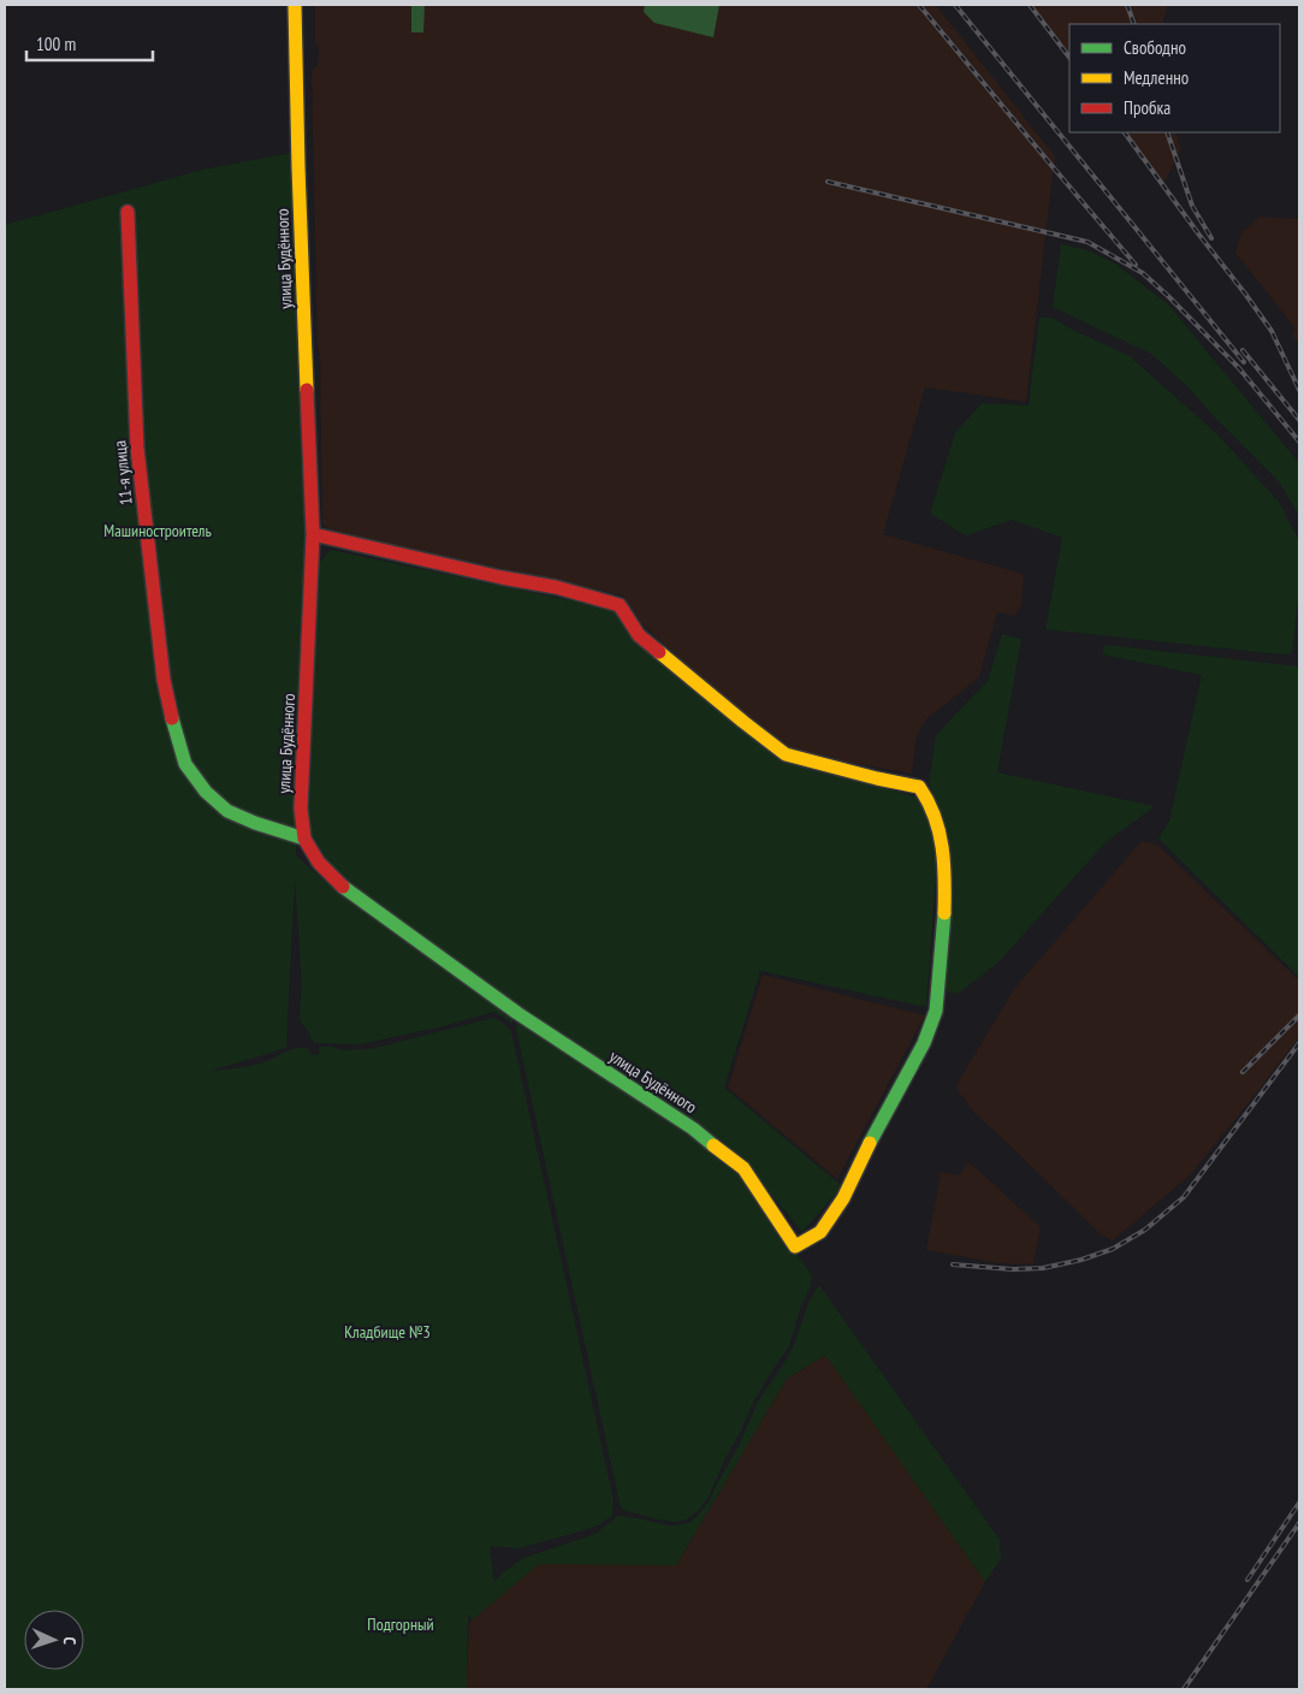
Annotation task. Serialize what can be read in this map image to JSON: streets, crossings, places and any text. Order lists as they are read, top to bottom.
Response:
{
  "streets": {
    "street": ["улица Будённого", "11-я улица"]
  },
  "crossings": [
    ["улица Будённого", "11-я улица"]
  ],
  "parks": ["Машиностроитель", "Кладбище №3", "Подгорный"],
  "legend": ["Свободно", "Медленно", "Пробка"],
  "scale_bar": "100 m",
  "north": "right"
}
